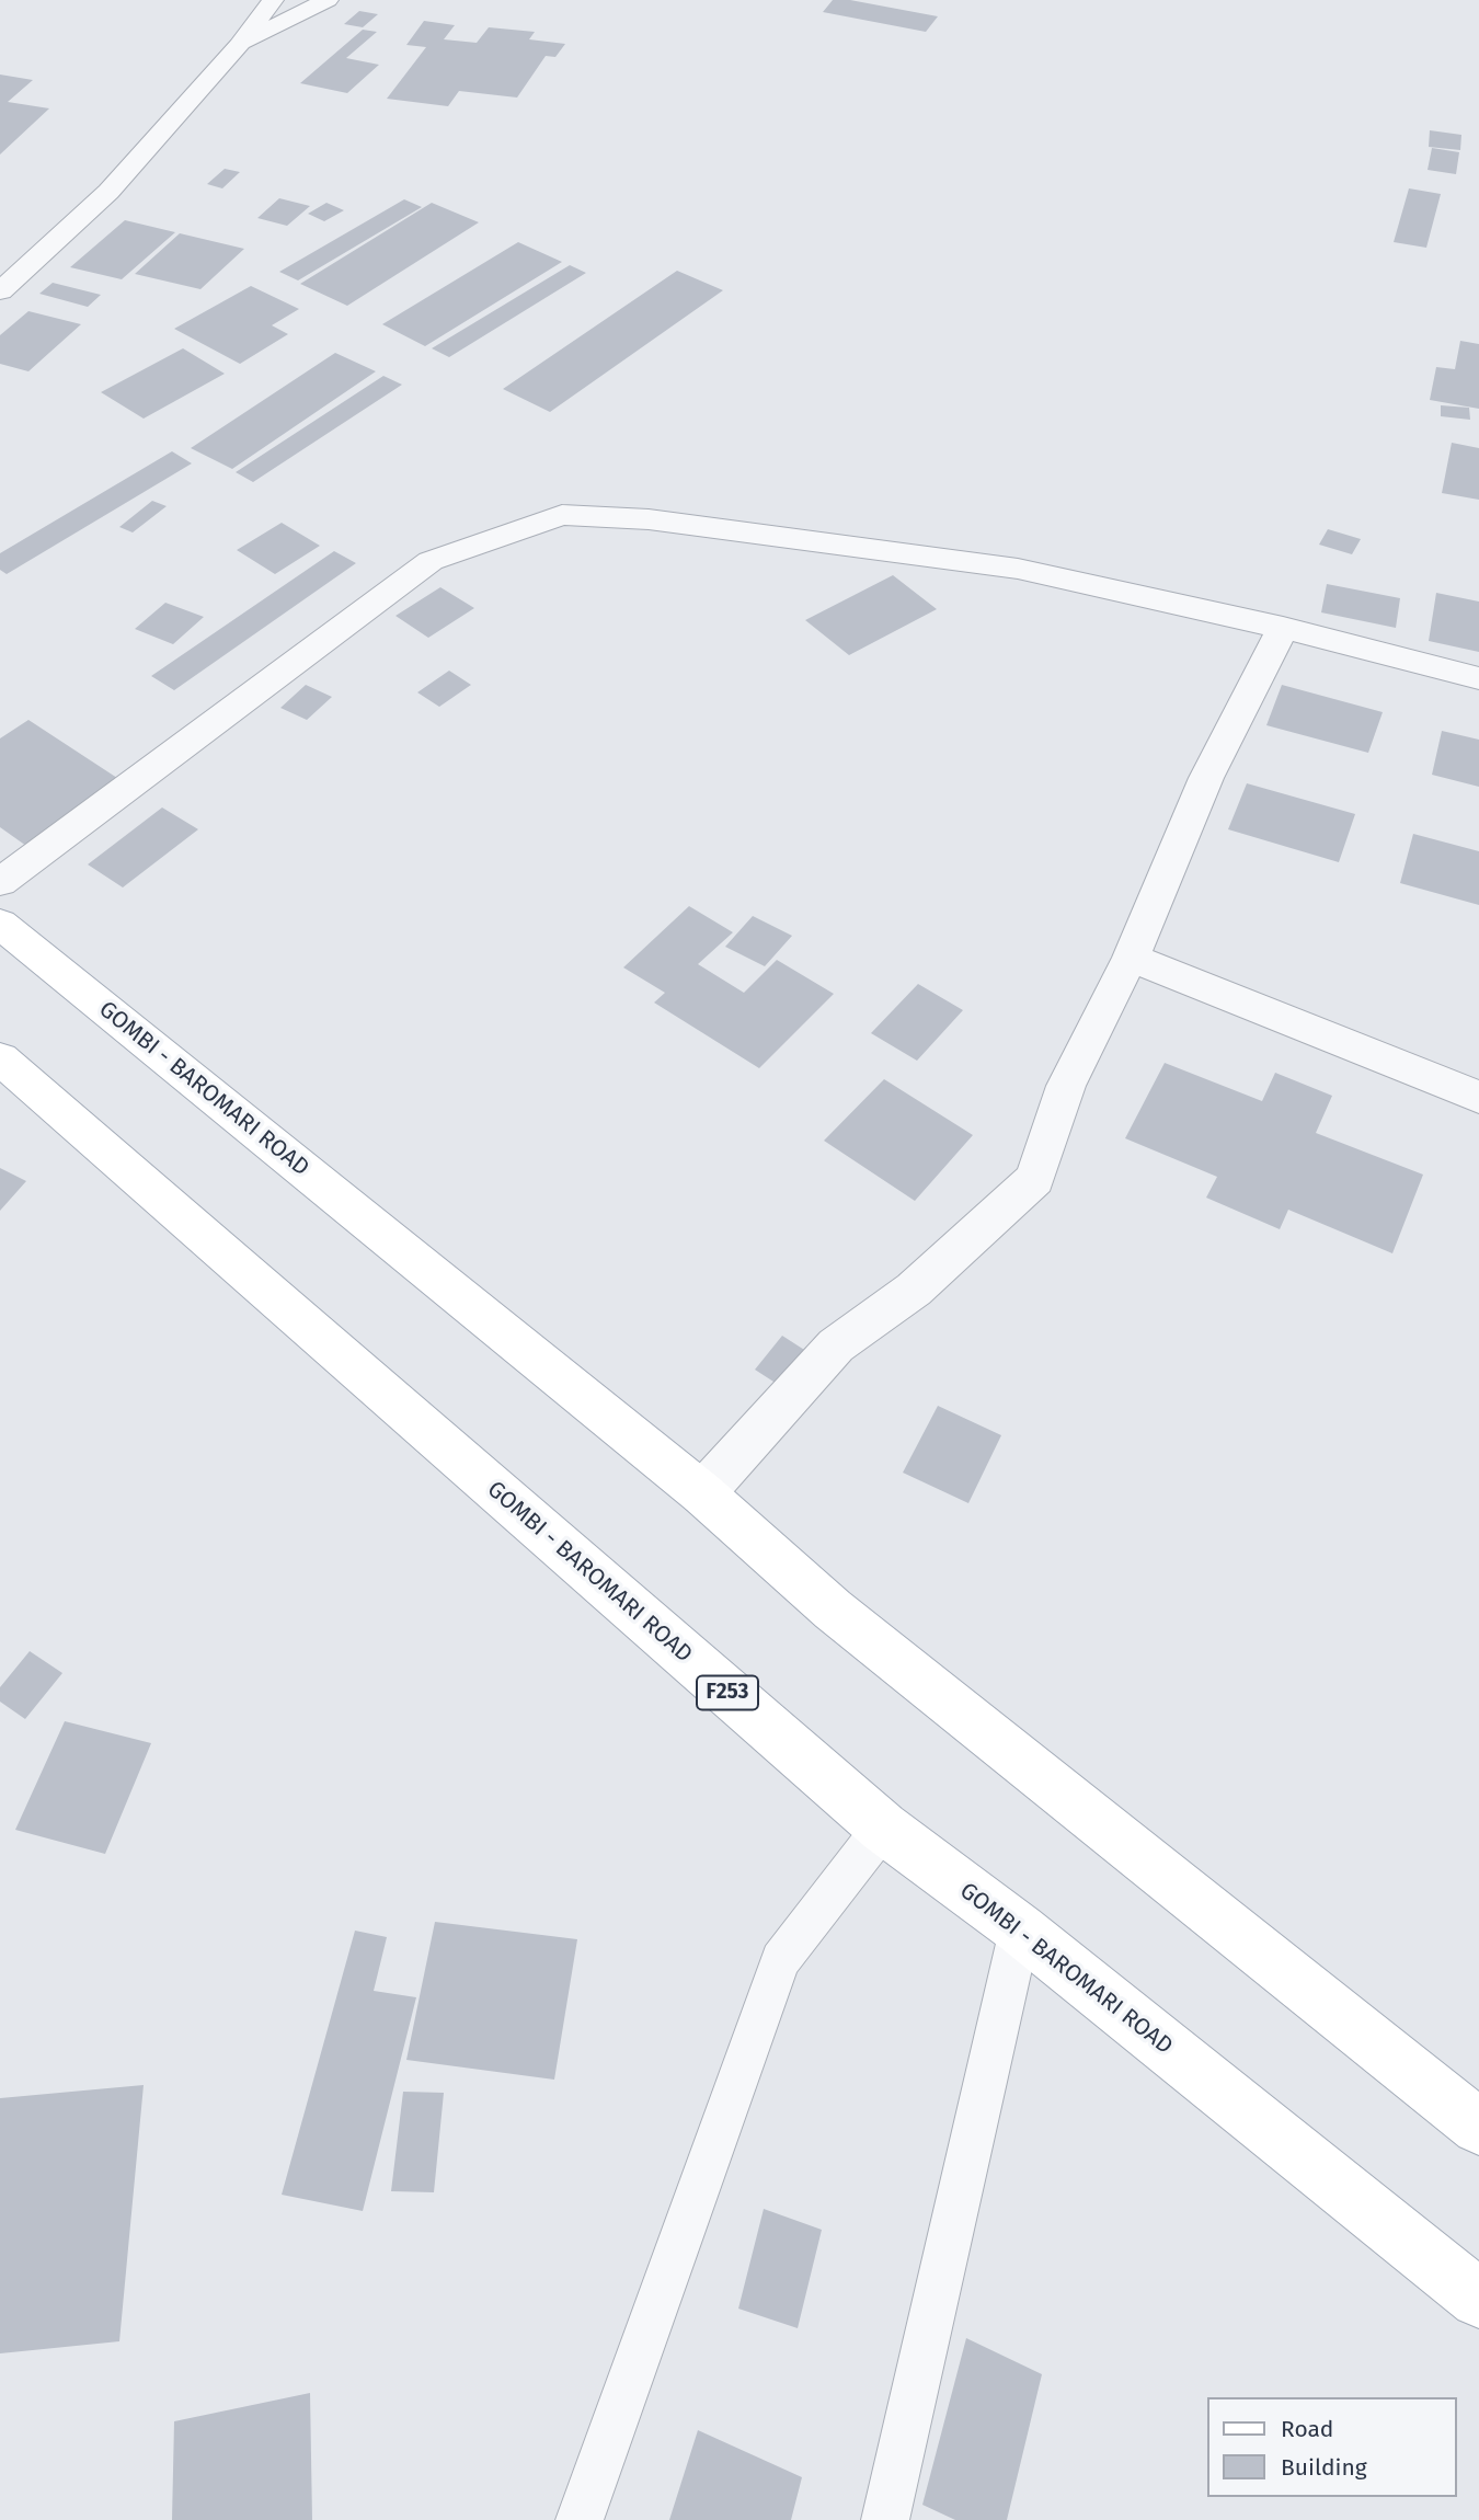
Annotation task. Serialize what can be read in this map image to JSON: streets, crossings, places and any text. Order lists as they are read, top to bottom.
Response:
{
  "streets": {
    "main road": ["GOMBI - BAROMARI ROAD", "F253"]
  },
  "legend": ["Road", "Building"]
}
